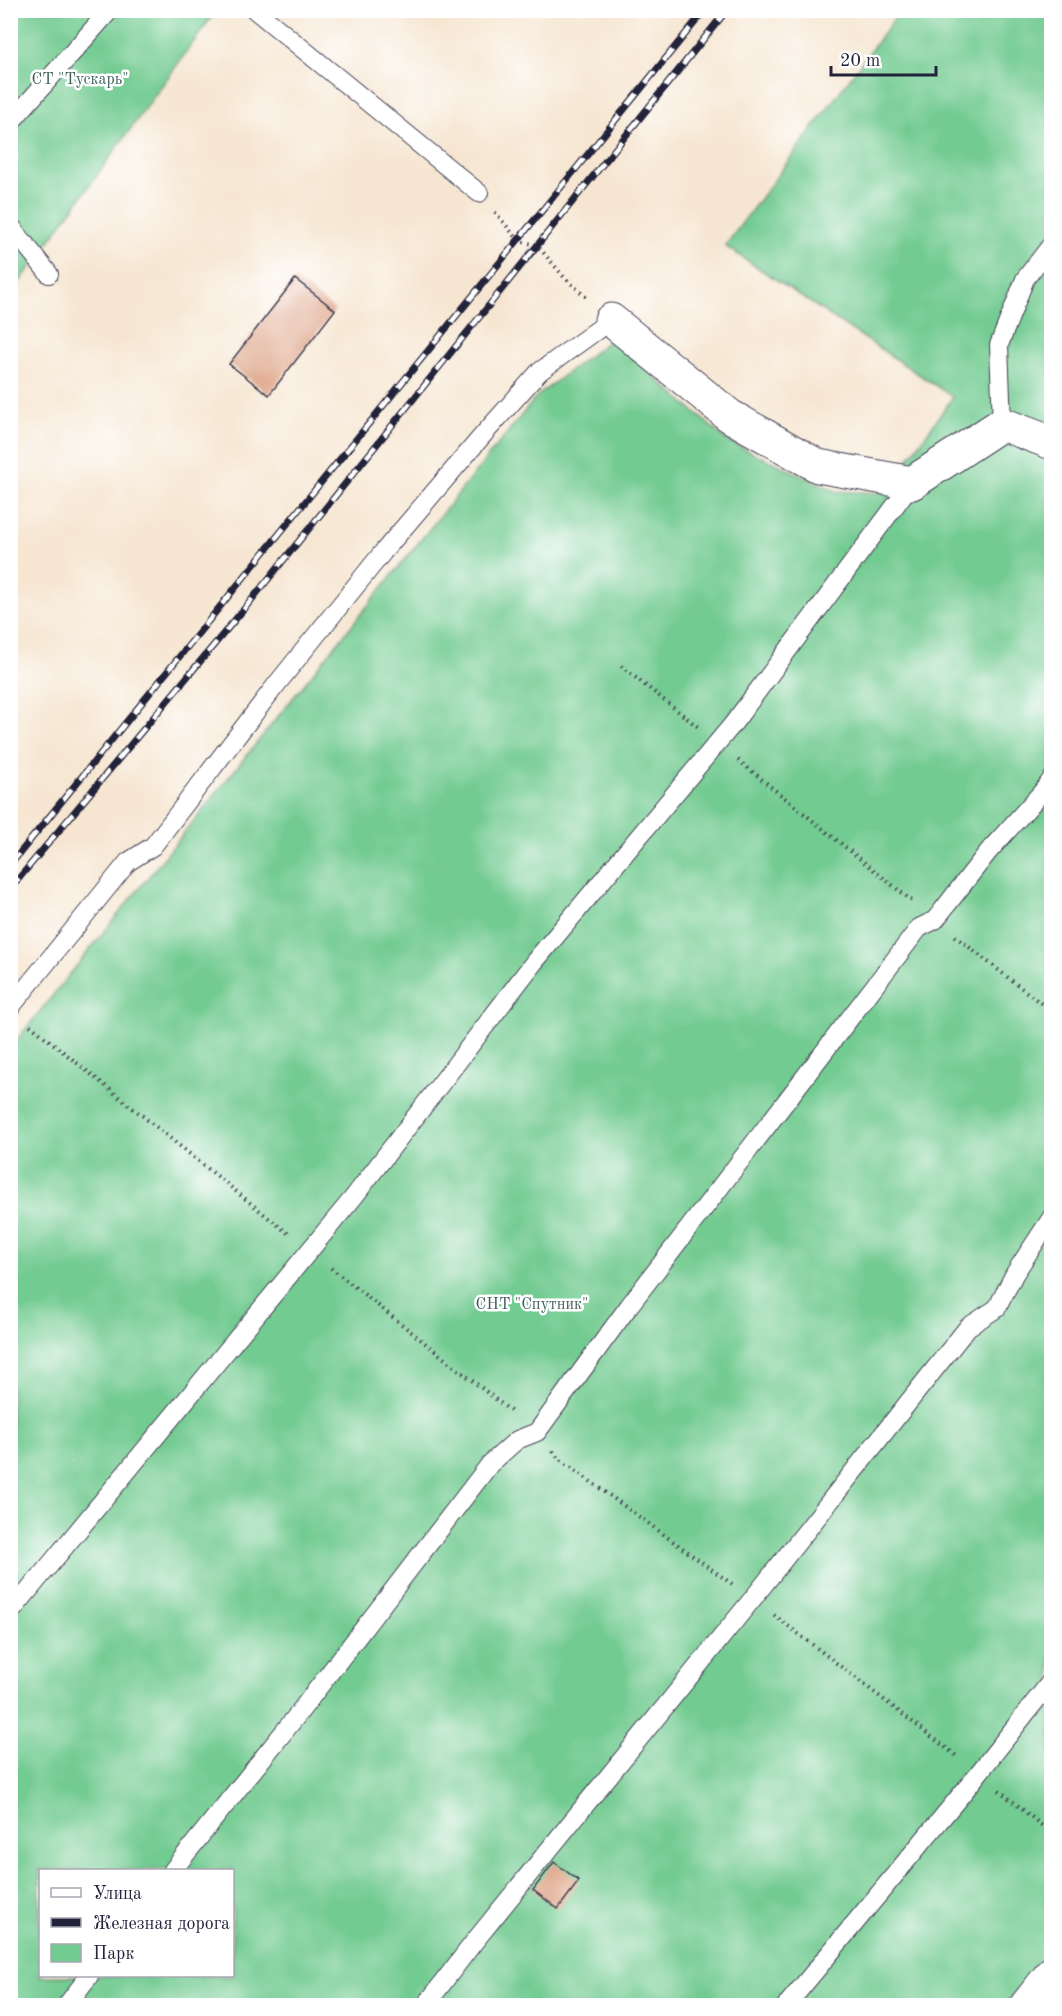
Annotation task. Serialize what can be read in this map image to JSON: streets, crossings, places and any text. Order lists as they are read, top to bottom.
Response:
{
  "parks": ["СТ \"Тускарь\"", "СНТ \"Спутник\""],
  "legend": ["Улица", "Железная дорога", "Парк"],
  "scale_bar": "20 m"
}
